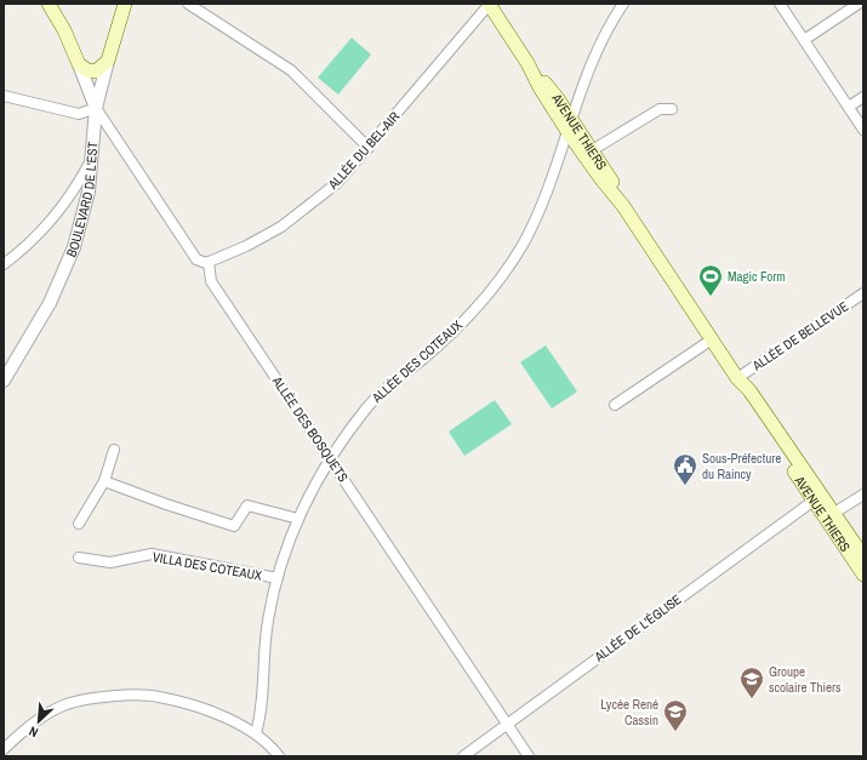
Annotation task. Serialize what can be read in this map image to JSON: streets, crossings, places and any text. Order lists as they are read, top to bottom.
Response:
{
  "streets": {
    "main road": ["AVENUE THIERS", "BOULEVARD DE L'EST"],
    "street": [
      "ALLÉE DU BEL-AIR",
      "ALLÉE DE BELLEVUE",
      "ALLÉE DES COTEAUX",
      "ALLÉE DES BOSQUETS",
      "VILLA DES COTEAUX",
      "ALLÉE DE L'ÉGLISE"
    ]
  },
  "crossings": [
    ["AVENUE THIERS", "ALLÉE DU BEL-AIR"],
    ["AVENUE THIERS", "ALLÉE DE BELLEVUE"],
    ["AVENUE THIERS", "ALLÉE DES COTEAUX"],
    ["AVENUE THIERS", "ALLÉE DE L'ÉGLISE"],
    ["ALLÉE DU BEL-AIR", "ALLÉE DES BOSQUETS"],
    ["ALLÉE DES COTEAUX", "ALLÉE DES BOSQUETS"],
    ["ALLÉE DES COTEAUX", "VILLA DES COTEAUX"],
    ["ALLÉE DES BOSQUETS", "ALLÉE DE L'ÉGLISE"]
  ],
  "places": {
    "sports": ["Magic Form"],
    "public building": ["Sous-Préfecture du Raincy"],
    "school or university": ["Groupe scolaire Thiers", "Lycée René Cassin"]
  },
  "north": "bottom left"
}
